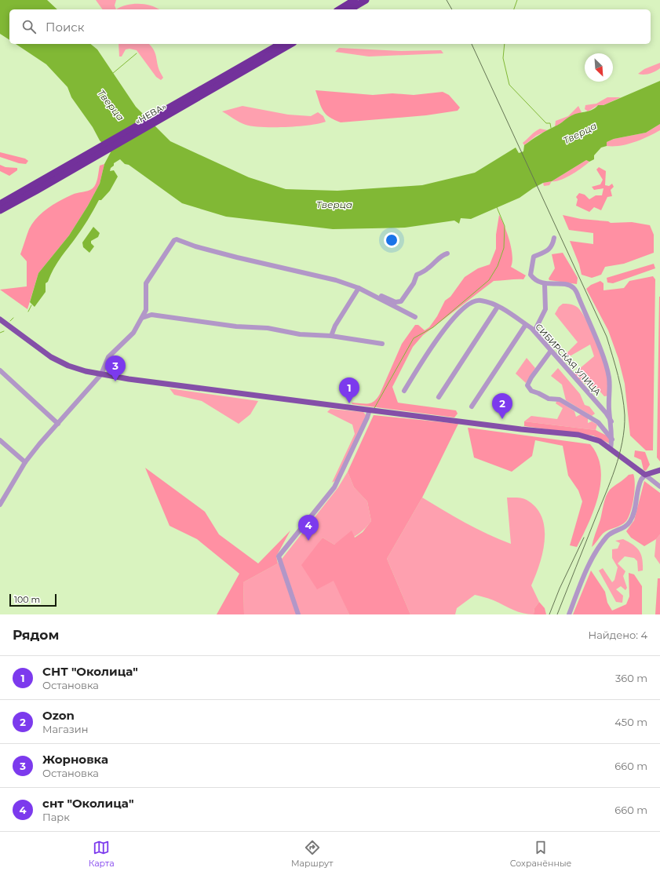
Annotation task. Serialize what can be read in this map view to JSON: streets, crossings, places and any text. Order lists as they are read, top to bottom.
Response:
{
  "streets": {
    "highway": ["«НЕВА»"],
    "street": ["СИБИРСКАЯ УЛИЦА"]
  },
  "water": ["Тверца"],
  "scale_bar": "100 m",
  "north": "bottom right",
  "page": {
    "search": "Поиск",
    "pins": [
      "3",
      "1",
      "2",
      "4"
    ],
    "scale": "100 m",
    "heading": ["Рядом", "Найдено: 4"],
    "list": [
      {
        "mark": "1",
        "name": "СНТ \"Околица\"",
        "note": "Остановка",
        "value": "360 m"
      },
      {
        "mark": "2",
        "name": "Ozon",
        "note": "Магазин",
        "value": "450 m"
      },
      {
        "mark": "3",
        "name": "Жорновка",
        "note": "Остановка",
        "value": "660 m"
      },
      {
        "mark": "4",
        "name": "снт \"Околица\"",
        "note": "Парк",
        "value": "660 m"
      }
    ],
    "nav": ["Карта", "Маршрут", "Сохранённые"]
  }
}
